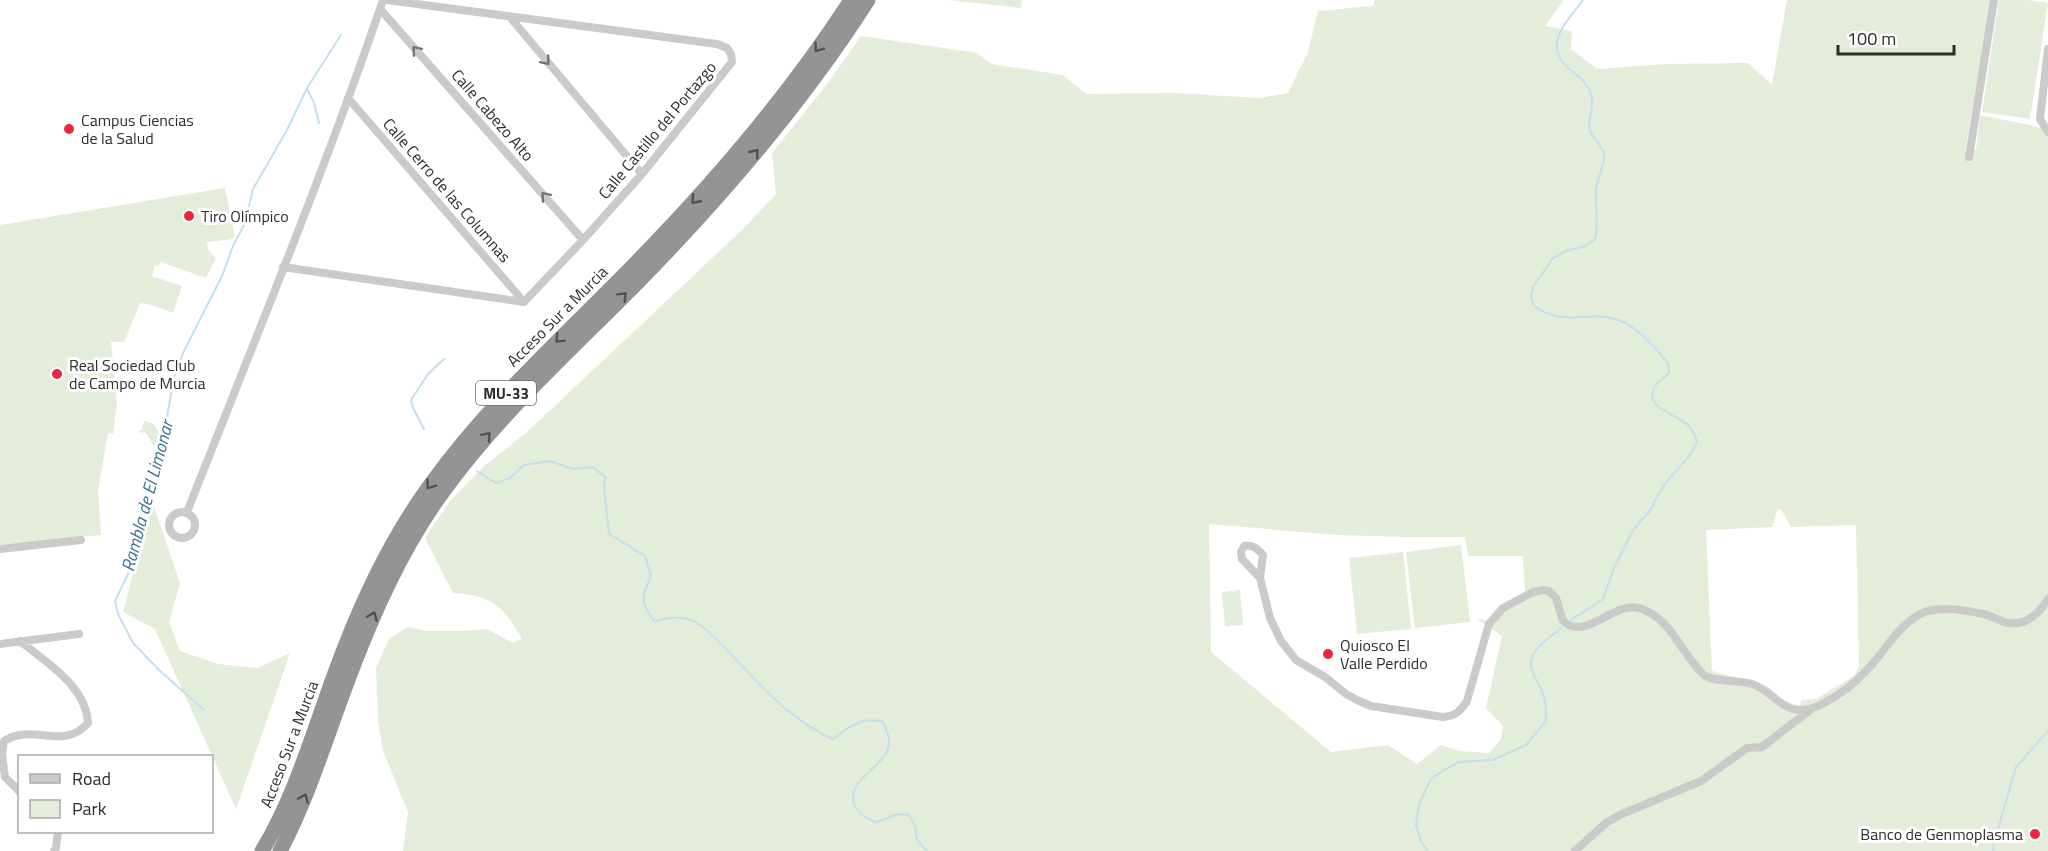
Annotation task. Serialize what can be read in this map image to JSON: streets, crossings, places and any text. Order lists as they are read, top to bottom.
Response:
{
  "streets": {
    "highway": ["Acceso Sur a Murcia", "MU-33"],
    "street": ["Calle Cabezo Alto", "Calle Castillo del Portazgo", "Calle Cerro de las Columnas"]
  },
  "crossings": [
    ["Calle Cabezo Alto", "Calle Castillo del Portazgo"],
    ["Calle Castillo del Portazgo", "Calle Cerro de las Columnas"]
  ],
  "one_way": ["Calle Cabezo Alto"],
  "water": ["Rambla de El Limonar"],
  "places": [
    "Campus Ciencias de la Salud",
    "Tiro Olímpico",
    "Real Sociedad Club de Campo de Murcia",
    "Quiosco El Valle Perdido",
    "Banco de Genmoplasma"
  ],
  "legend": ["Road", "Park"],
  "scale_bar": "100 m"
}
